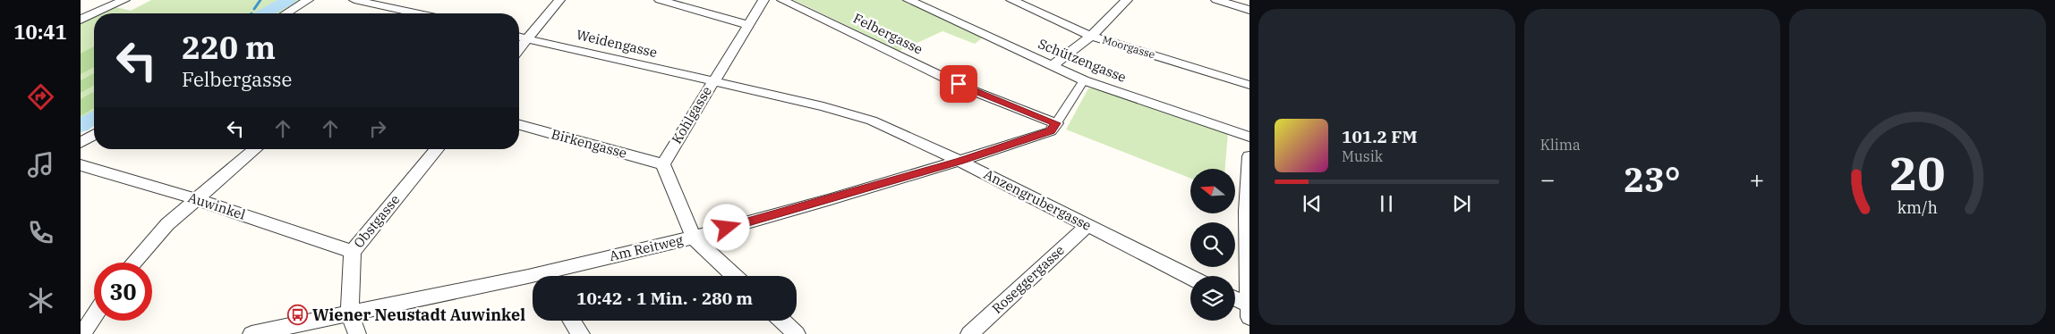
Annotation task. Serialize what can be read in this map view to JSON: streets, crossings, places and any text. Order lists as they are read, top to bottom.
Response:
{
  "streets": {
    "street": [
      "Felbergasse",
      "Weidengasse",
      "Moorgasse",
      "Schützengasse",
      "Kohlgasse",
      "Birkengasse",
      "Anzengrubergasse",
      "Auwinkel",
      "Obstgasse",
      "Am Reitweg",
      "Roseggergasse"
    ]
  },
  "crossings": [
    ["Felbergasse", "Am Reitweg"],
    ["Weidengasse", "Kohlgasse"],
    ["Weidengasse", "Anzengrubergasse"],
    ["Kohlgasse", "Birkengasse"],
    ["Kohlgasse", "Anzengrubergasse"],
    ["Anzengrubergasse", "Am Reitweg"],
    ["Anzengrubergasse", "Roseggergasse"],
    ["Auwinkel", "Obstgasse"],
    ["Obstgasse", "Am Reitweg"]
  ],
  "places": {
    "bus stop": ["Wiener Neustadt Auwinkel"]
  },
  "north": "left",
  "page": {
    "tabs": "10:41",
    "tile": "Klima",
    "turn": ["220 m", "Felbergasse"],
    "song": ["101.2 FM", "Musik"],
    "heat": ["−", "23°", "+"],
    "limit": "30",
    "trip": "10:42 · 1 Min. · 280 m",
    "gauge": ["20", "km/h"]
  }
}
